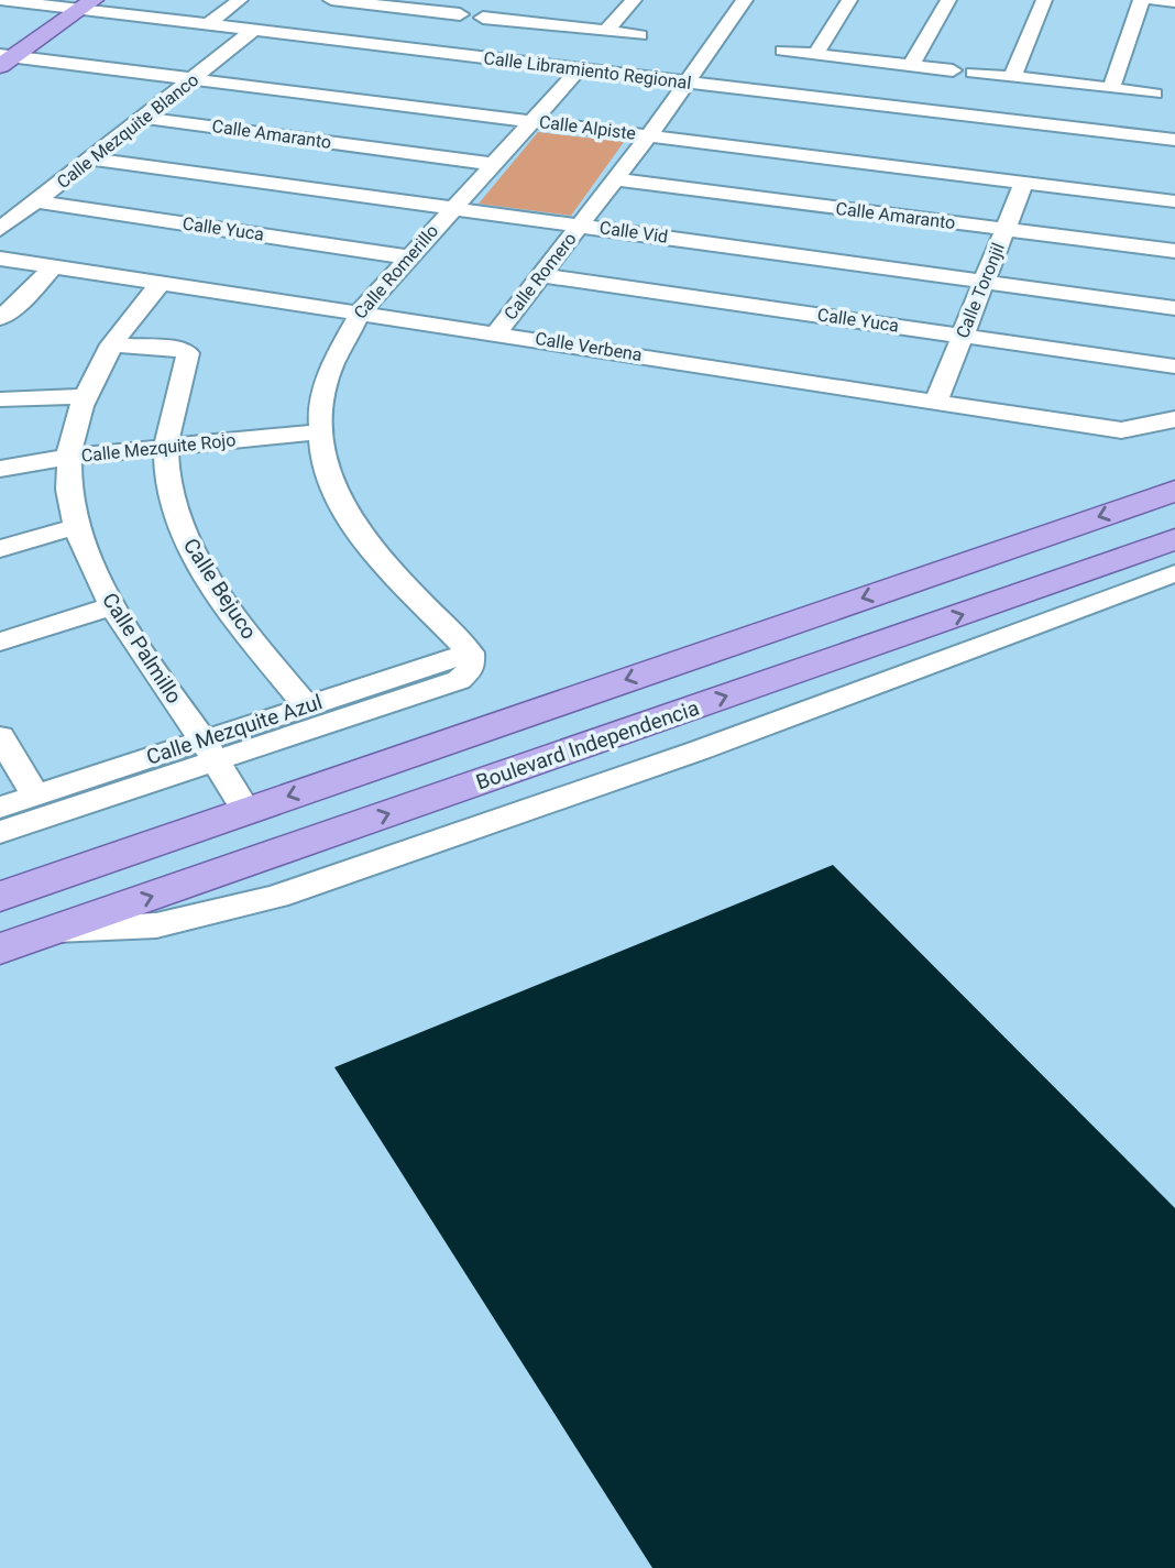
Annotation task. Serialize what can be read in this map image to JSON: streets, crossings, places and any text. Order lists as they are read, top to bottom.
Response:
{
  "streets": {
    "main road": ["Boulevard Independencia"],
    "street": [
      "Calle Libramiento Regional",
      "Calle Alpiste",
      "Calle Mezquite Blanco",
      "Calle Amaranto",
      "Calle Yuca",
      "Calle Vid",
      "Calle Romerillo",
      "Calle Romero",
      "Calle Toronjil",
      "Calle Verbena",
      "Calle Mezquite Rojo",
      "Calle Bejuco",
      "Calle Palmillo",
      "Calle Mezquite Azul"
    ]
  },
  "crossings": [
    ["Calle Libramiento Regional", "Calle Mezquite Blanco"],
    ["Calle Libramiento Regional", "Calle Romerillo"],
    ["Calle Libramiento Regional", "Calle Romero"],
    ["Calle Alpiste", "Calle Mezquite Blanco"],
    ["Calle Alpiste", "Calle Romerillo"],
    ["Calle Alpiste", "Calle Romero"],
    ["Calle Alpiste", "Calle Toronjil"],
    ["Calle Mezquite Blanco", "Calle Amaranto"],
    ["Calle Mezquite Blanco", "Calle Yuca"],
    ["Calle Mezquite Blanco", "Calle Vid"],
    ["Calle Amaranto", "Calle Romerillo"],
    ["Calle Amaranto", "Calle Romero"],
    ["Calle Amaranto", "Calle Toronjil"],
    ["Calle Yuca", "Calle Romerillo"],
    ["Calle Yuca", "Calle Romero"],
    ["Calle Yuca", "Calle Toronjil"],
    ["Calle Vid", "Calle Romerillo"],
    ["Calle Vid", "Calle Romero"],
    ["Calle Vid", "Calle Toronjil"],
    ["Calle Romerillo", "Calle Verbena"],
    ["Calle Romerillo", "Calle Mezquite Rojo"],
    ["Calle Romerillo", "Calle Mezquite Azul"],
    ["Calle Romero", "Calle Verbena"],
    ["Calle Toronjil", "Calle Verbena"],
    ["Calle Verbena", "Calle Palmillo"],
    ["Calle Mezquite Rojo", "Calle Bejuco"],
    ["Calle Mezquite Rojo", "Calle Palmillo"],
    ["Calle Bejuco", "Calle Palmillo"],
    ["Calle Bejuco", "Calle Mezquite Azul"],
    ["Calle Palmillo", "Calle Mezquite Azul"]
  ]
}
